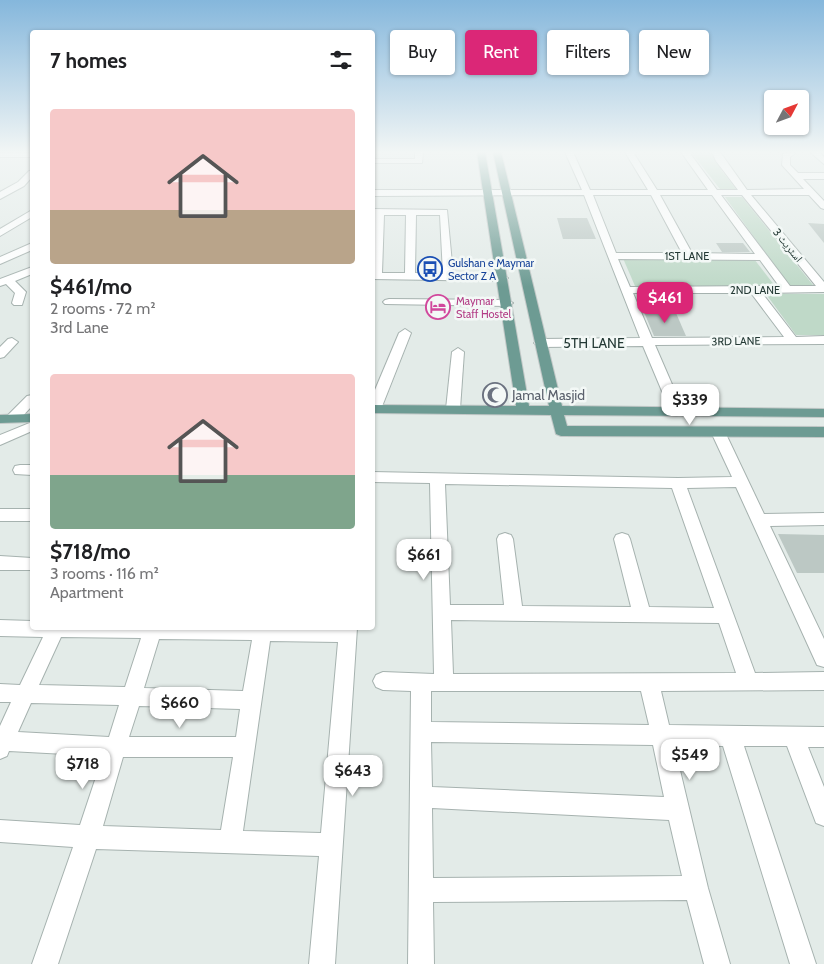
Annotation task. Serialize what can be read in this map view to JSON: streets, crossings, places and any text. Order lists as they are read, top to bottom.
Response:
{
  "streets": {
    "street": [
      "اسٹریٹ 3",
      "1ST LANE",
      "2ND LANE",
      "3RD LANE",
      "5TH LANE"
    ]
  },
  "crossings": [
    ["اسٹریٹ 3", "1ST LANE"],
    ["اسٹریٹ 3", "2ND LANE"],
    ["3RD LANE", "5TH LANE"]
  ],
  "places": {
    "bus stop": ["Gulshan e Maymar Sector Z A"],
    "hotel": ["Maymar Staff Hostel"],
    "mosque": ["Jamal Masjid"]
  },
  "north": "top right",
  "page": {
    "chip": [
      "Buy",
      "Rent",
      "Filters",
      "New"
    ],
    "heading": "7 homes",
    "list": [
      {
        "name": "$461/mo",
        "note": "2 rooms · 72 m² · 3rd Lane"
      },
      {
        "name": "$718/mo",
        "note": "3 rooms · 116 m² · Apartment"
      }
    ],
    "price": [
      "$461",
      "$339",
      "$661",
      "$660",
      "$549",
      "$718",
      "$643"
    ]
  }
}
